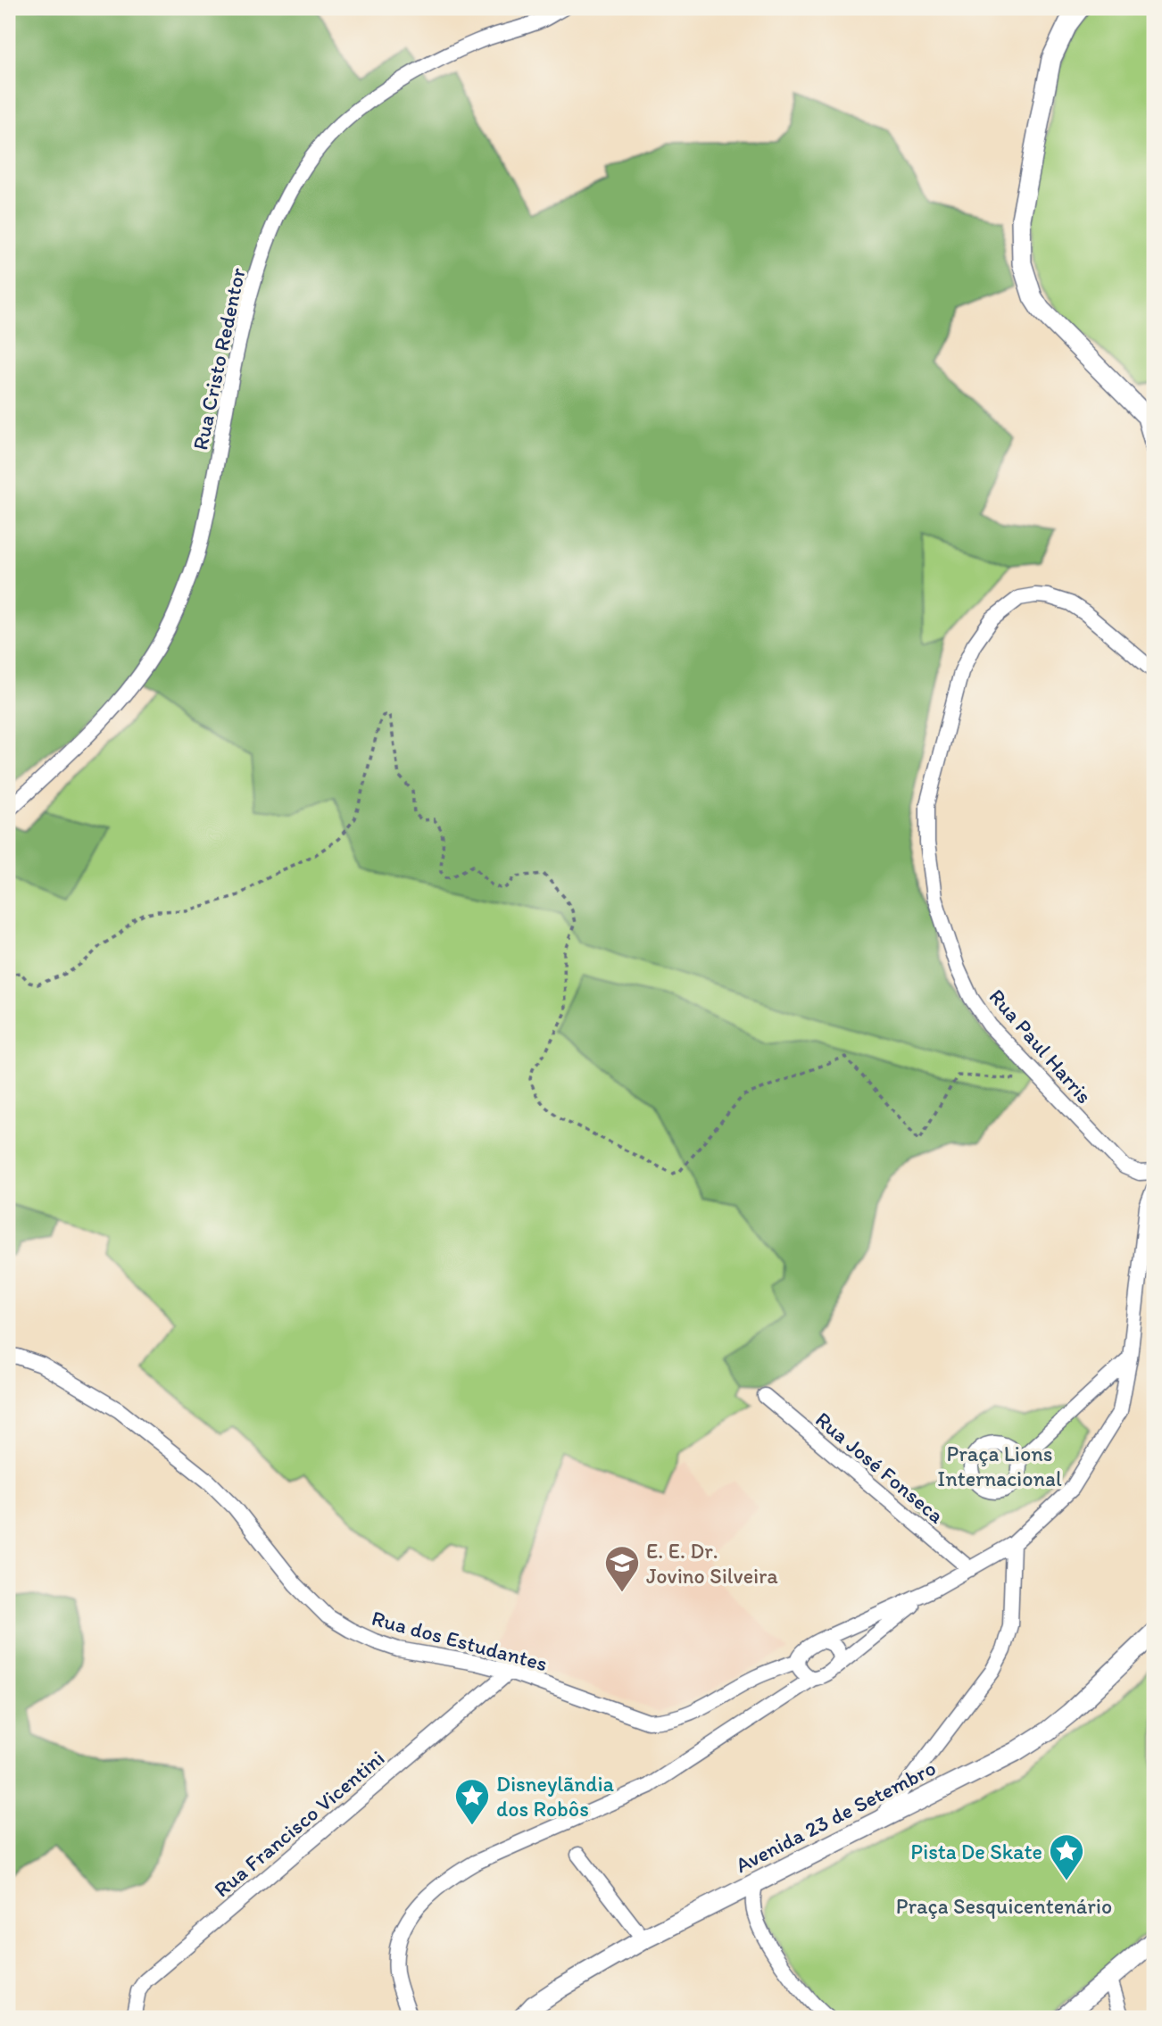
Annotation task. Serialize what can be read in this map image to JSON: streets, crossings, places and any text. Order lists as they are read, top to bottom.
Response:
{
  "streets": {
    "street": [
      "Rua Cristo Redentor",
      "Rua Paul Harris",
      "Rua José Fonseca",
      "Rua dos Estudantes",
      "Avenida 23 de Setembro",
      "Rua Francisco Vicentini"
    ]
  },
  "crossings": [
    ["Rua dos Estudantes", "Rua Francisco Vicentini"]
  ],
  "parks": ["Praça Lions Internacional", "Praça Sesquicentenário"],
  "places": {
    "school or university": ["E. E. Dr. Jovino Silveira"],
    "place": ["Disneylãndia dos Robôs", "Pista De Skate"]
  }
}
